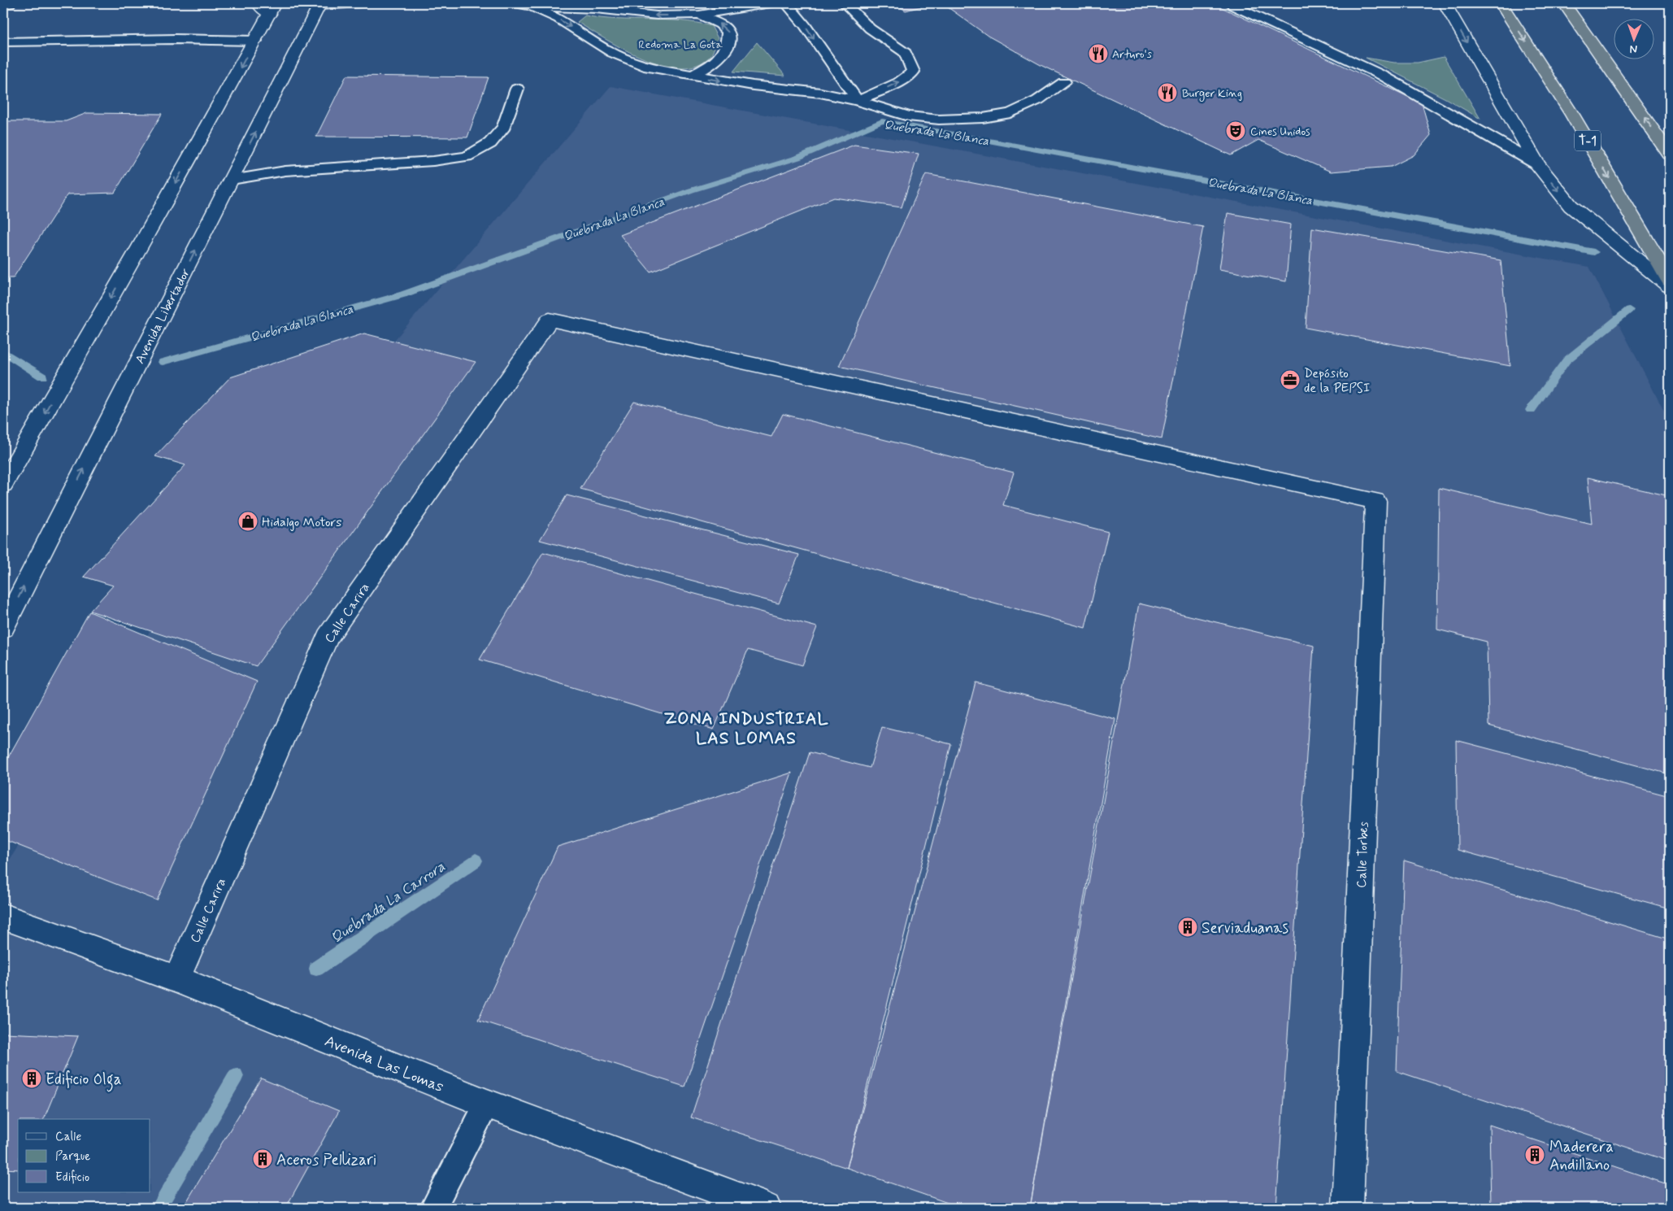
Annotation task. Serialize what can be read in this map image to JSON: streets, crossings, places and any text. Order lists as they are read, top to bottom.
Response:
{
  "streets": {
    "highway": ["T-1"],
    "street": [
      "Avenida Libertador",
      "Calle Carira",
      "Calle Torbes",
      "Avenida Las Lomas"
    ]
  },
  "crossings": [
    ["Calle Carira", "Calle Torbes"],
    ["Calle Carira", "Avenida Las Lomas"]
  ],
  "districts": ["ZONA INDUSTRIAL LAS LOMAS"],
  "water": ["Quebrada La Blanca", "Quebrada La Carrora"],
  "parks": ["Redoma La Gota"],
  "places": {
    "restaurant": ["Arturo's", "Burger King"],
    "theatre": ["Cines Unidos"],
    "office": ["Depósito de la PEPSI"],
    "shop": ["Hidalgo Motors"],
    "building": [
      "Serviaduanas",
      "Edificio Olga",
      "Maderera Andillano",
      "Aceros Pellizari"
    ]
  },
  "legend": ["Calle", "Parque", "Edificio"],
  "north": "bottom"
}
